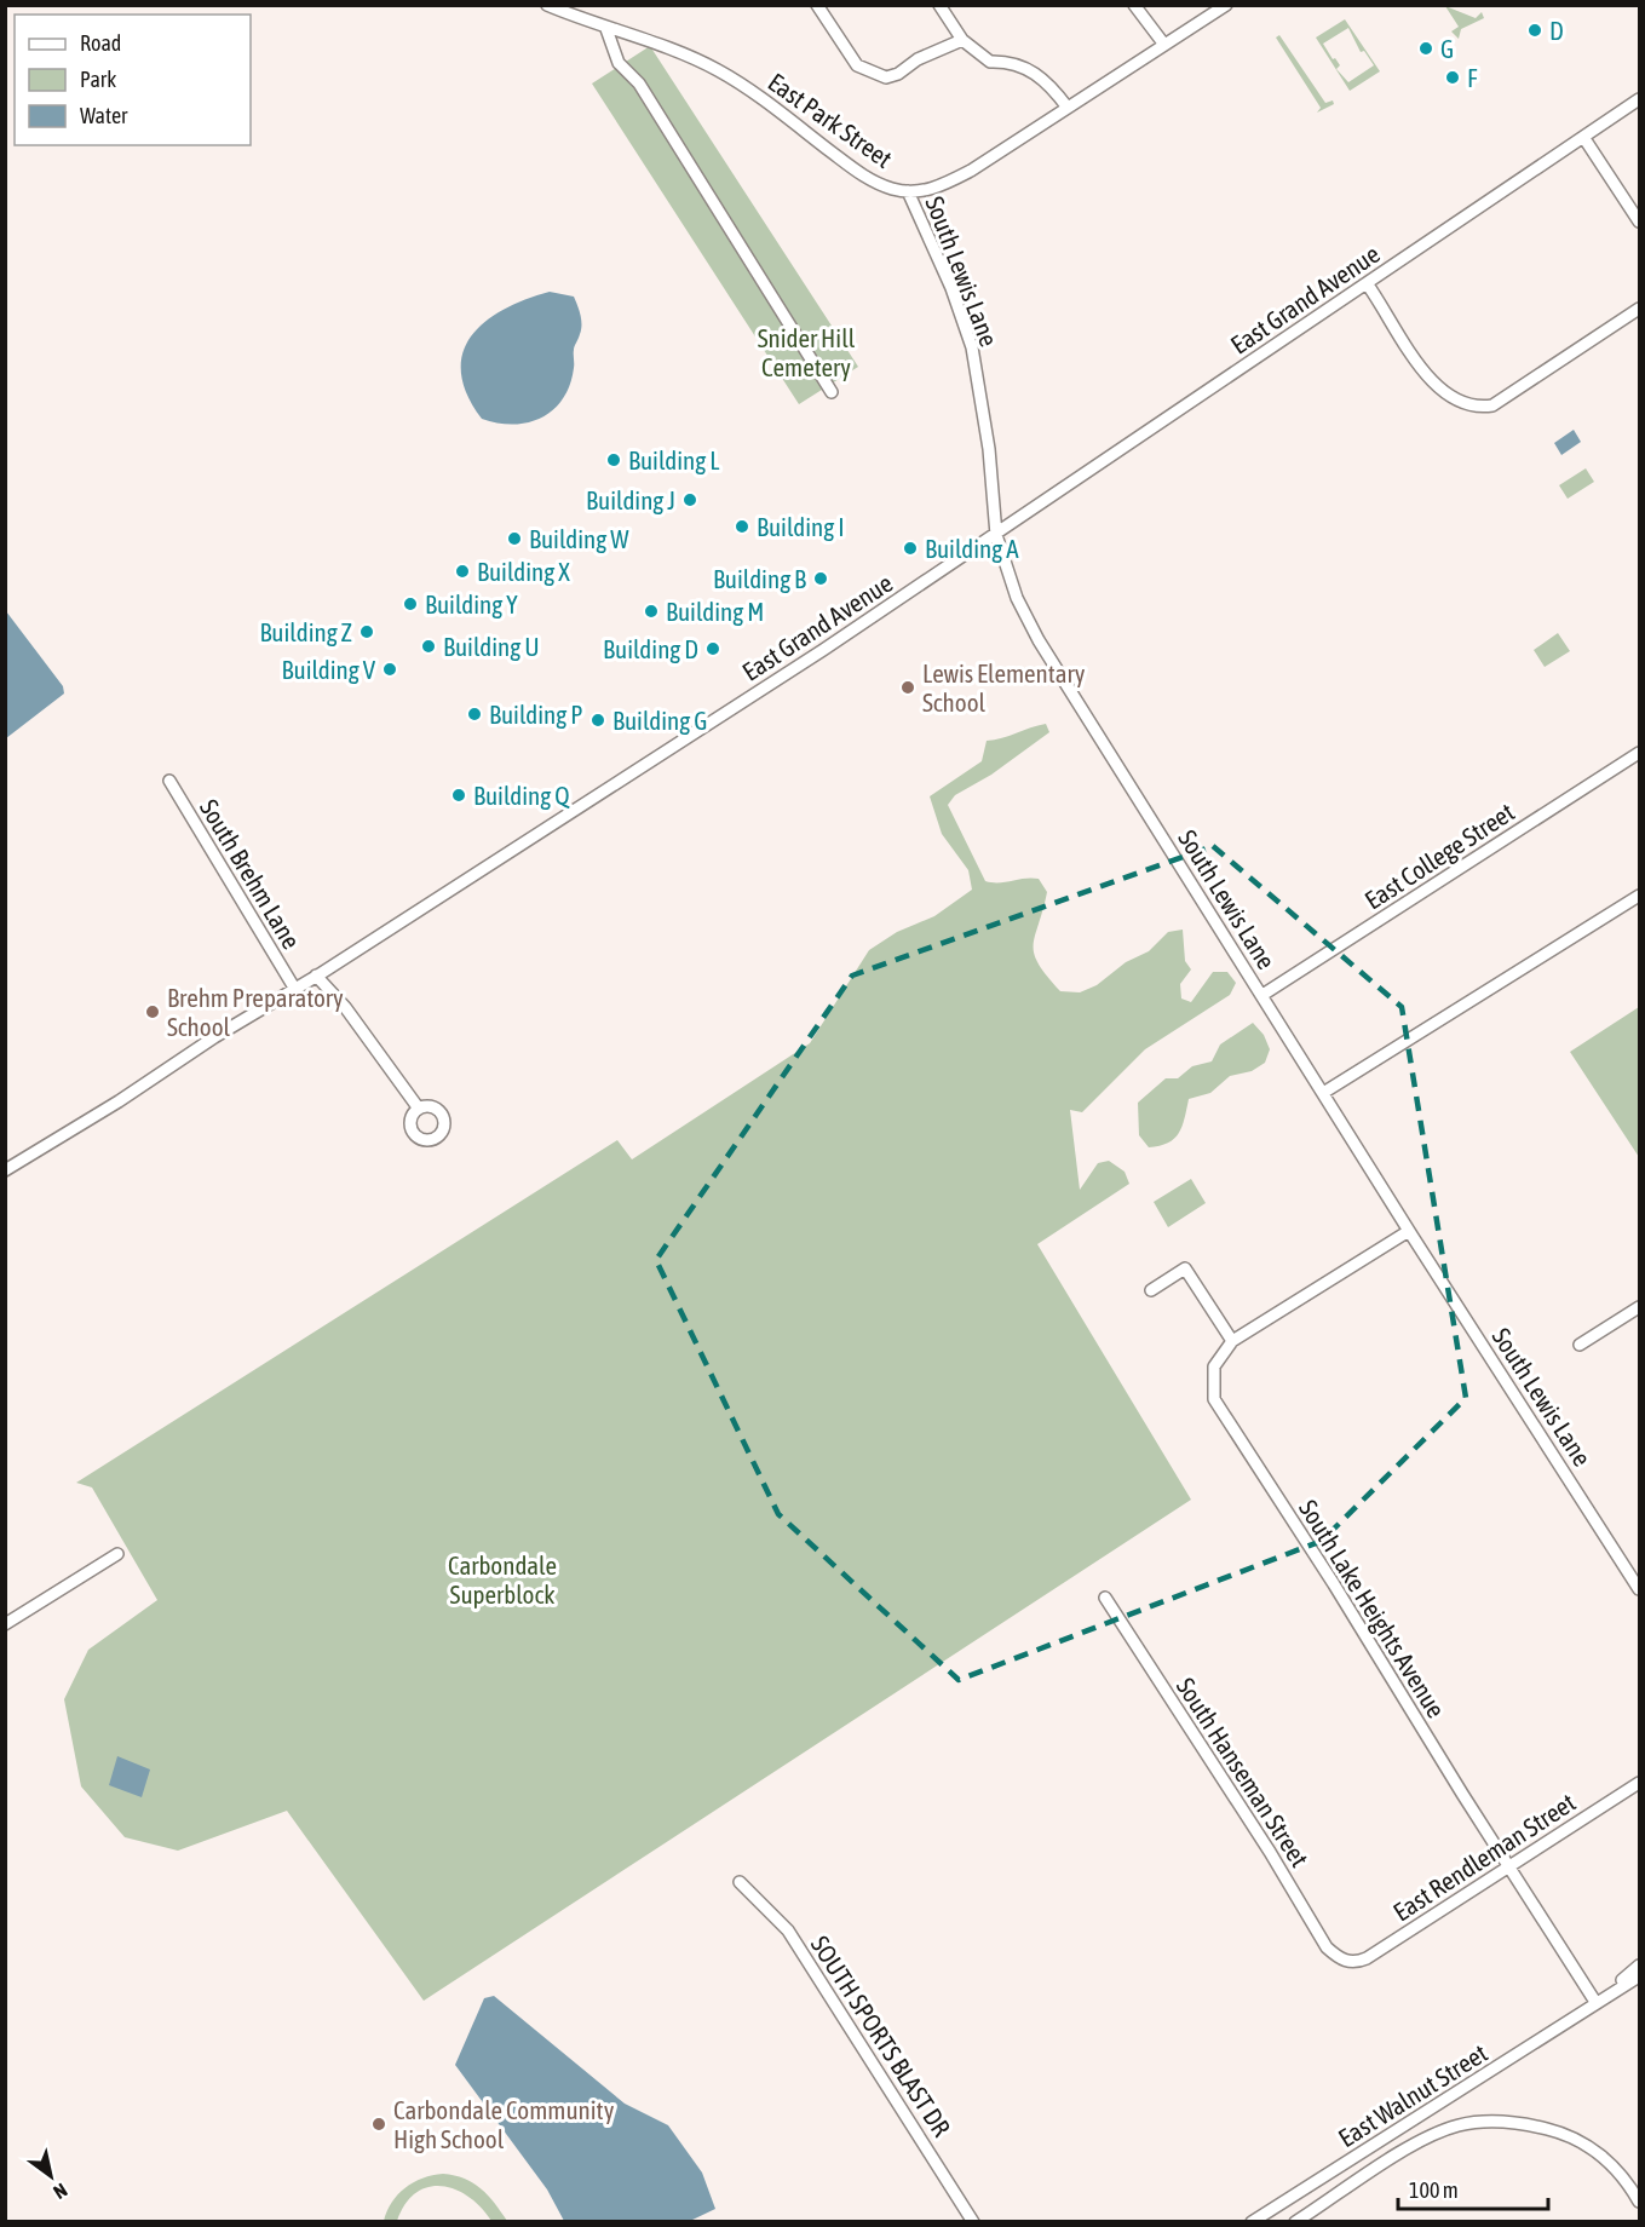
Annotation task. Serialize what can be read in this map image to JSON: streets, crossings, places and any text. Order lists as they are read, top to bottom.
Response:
{
  "streets": {
    "street": [
      "East Park Street",
      "South Lewis Lane",
      "East Grand Avenue",
      "East College Street",
      "South Brehm Lane",
      "South Lake Heights Avenue",
      "South Hanseman Street",
      "East Rendleman Street",
      "SOUTH SPORTS BLAST DR",
      "East Walnut Street"
    ]
  },
  "crossings": [
    ["East Park Street", "South Lewis Lane"],
    ["South Lewis Lane", "East Grand Avenue"],
    ["South Lewis Lane", "East College Street"],
    ["East Grand Avenue", "South Brehm Lane"],
    ["South Lake Heights Avenue", "East Rendleman Street"],
    ["South Lake Heights Avenue", "East Walnut Street"],
    ["South Hanseman Street", "East Rendleman Street"]
  ],
  "parks": ["Snider Hill Cemetery", "Carbondale Superblock"],
  "places": [
    "D",
    "G",
    "F",
    "Building L",
    "Building J",
    "Building I",
    "Building W",
    "Building A",
    "Building X",
    "Building B",
    "Building Y",
    "Building M",
    "Building Z",
    "Building U",
    "Building D",
    "Building V",
    "Lewis Elementary School",
    "Building P",
    "Building G",
    "Building Q",
    "Brehm Preparatory School",
    "Carbondale Community High School"
  ],
  "legend": ["Road", "Park", "Water"],
  "scale_bar": "100 m",
  "north": "bottom right"
}
